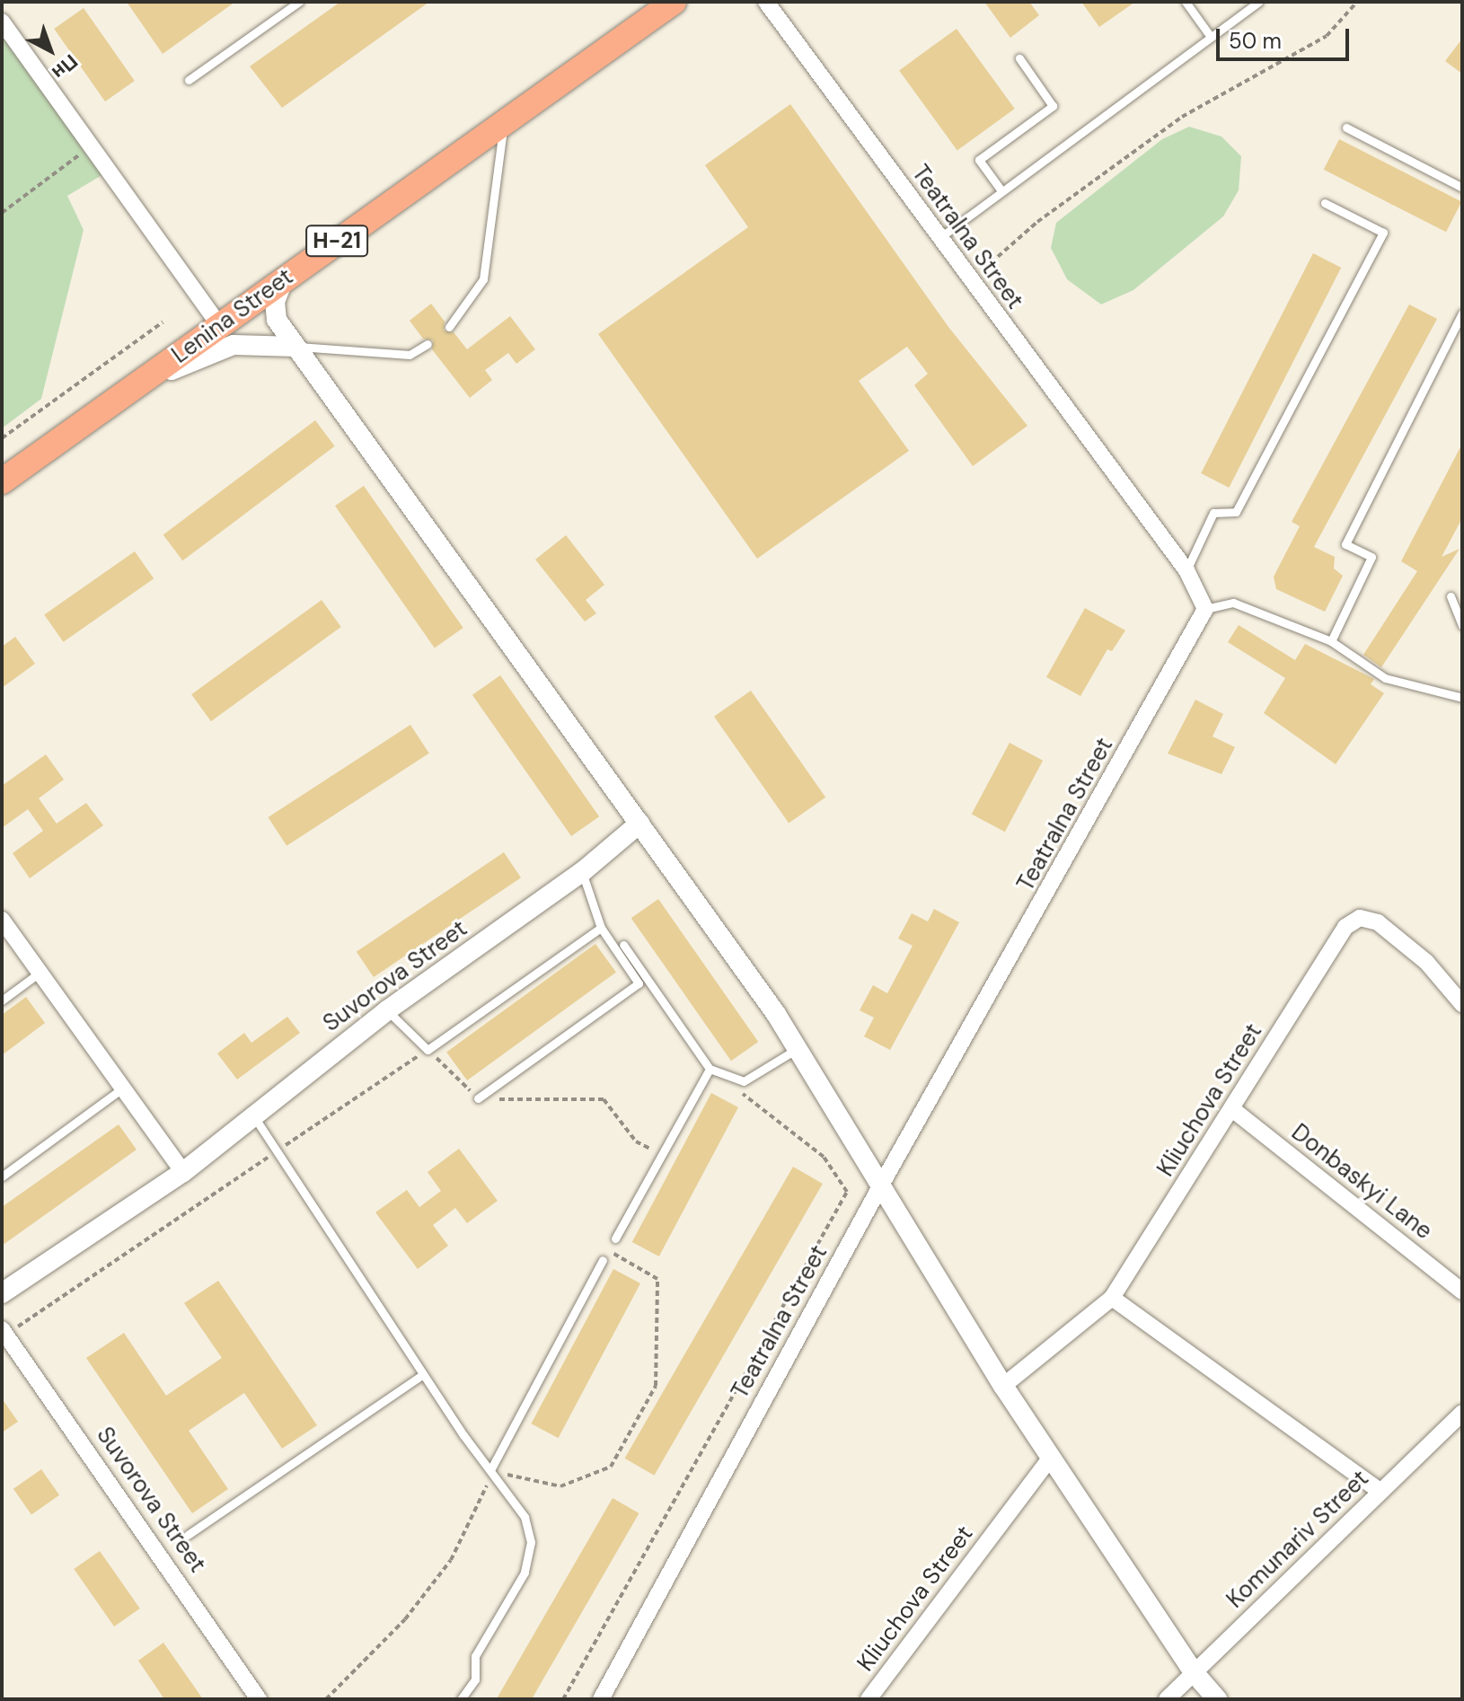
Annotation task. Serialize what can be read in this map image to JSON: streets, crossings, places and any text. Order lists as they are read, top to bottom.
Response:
{
  "streets": {
    "main road": ["Н-21", "Lenina Street"],
    "street": [
      "Teatralna Street",
      "Suvorova Street",
      "Kliuchova Street",
      "Donbaskyi Lane",
      "Komunariv Street"
    ]
  },
  "crossings": [
    ["Kliuchova Street", "Donbaskyi Lane"]
  ],
  "scale_bar": "50 m",
  "north": "bottom right"
}
